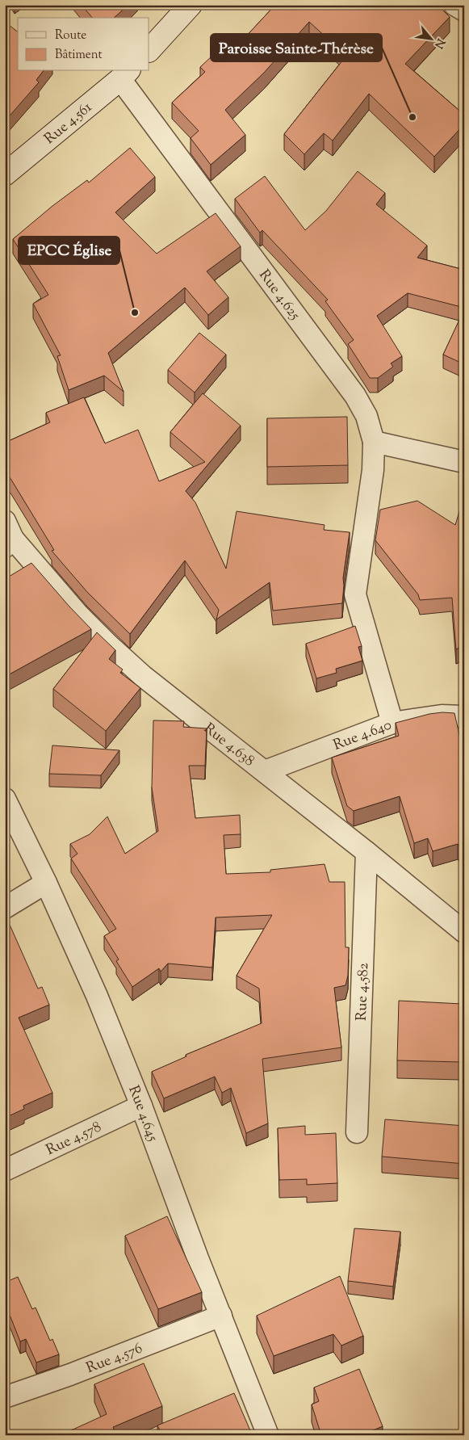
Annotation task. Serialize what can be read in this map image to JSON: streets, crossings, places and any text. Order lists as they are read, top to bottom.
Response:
{
  "streets": {
    "main road": ["Rue 4.561"],
    "street": [
      "Rue 4.625",
      "Rue 4.640",
      "Rue 4.638",
      "Rue 4.582",
      "Rue 4.645",
      "Rue 4.578",
      "Rue 4.576"
    ]
  },
  "crossings": [
    ["Rue 4.561", "Rue 4.625"],
    ["Rue 4.640", "Rue 4.638"],
    ["Rue 4.638", "Rue 4.582"],
    ["Rue 4.645", "Rue 4.578"],
    ["Rue 4.645", "Rue 4.576"]
  ],
  "places": ["Paroisse Sainte-Thérèse", "EPCC Église"],
  "legend": ["Route", "Bâtiment"],
  "north": "bottom right"
}
